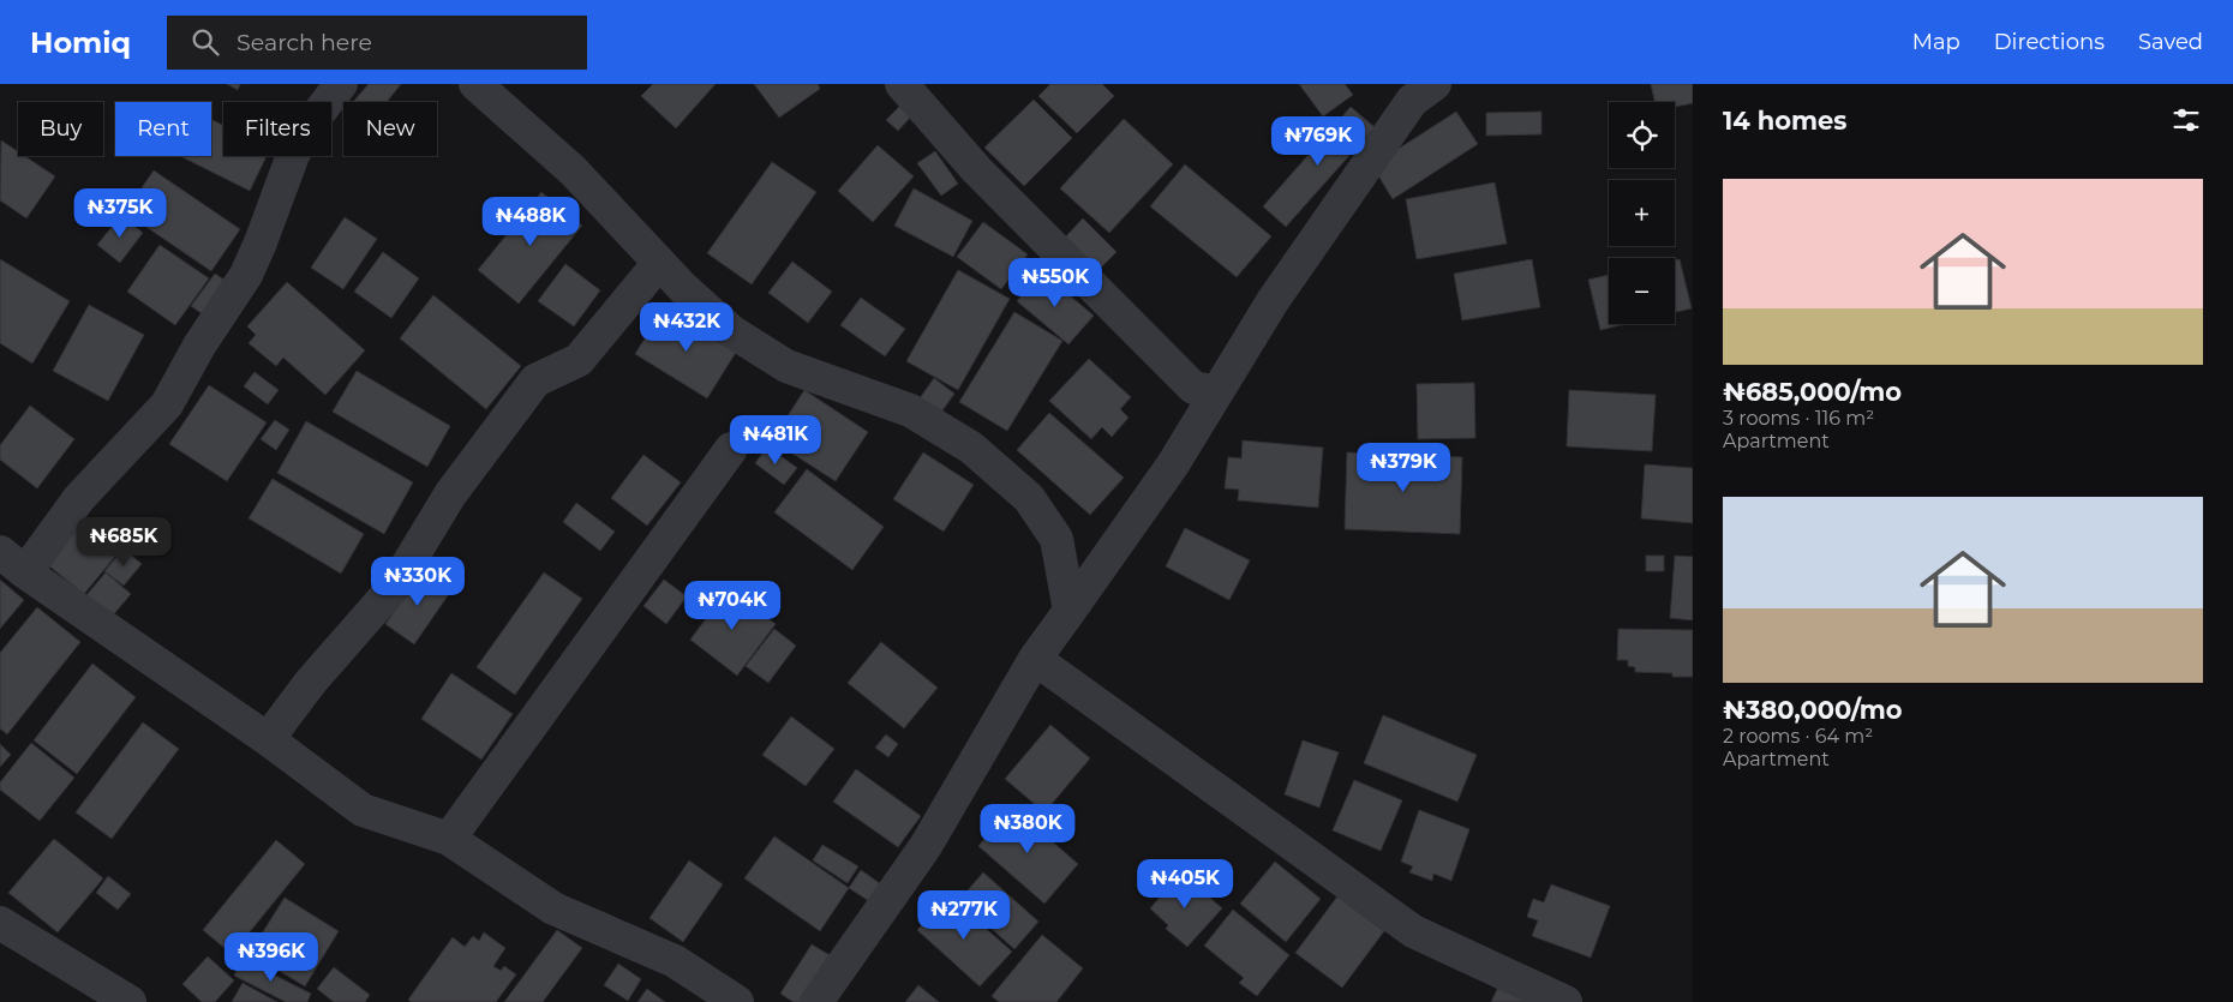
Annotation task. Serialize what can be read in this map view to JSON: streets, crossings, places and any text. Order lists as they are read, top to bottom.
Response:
{
  "page": {
    "header": "Homiq",
    "search": "Search here",
    "nav": ["Map", "Directions", "Saved"],
    "heading": "14 homes",
    "map_buttons": ["+", "−"],
    "chip": [
      "Buy",
      "Rent",
      "Filters",
      "New"
    ],
    "price": [
      "₦769K",
      "₦375K",
      "₦488K",
      "₦550K",
      "₦432K",
      "₦481K",
      "₦379K",
      "₦685K",
      "₦330K",
      "₦704K",
      "₦380K",
      "₦405K",
      "₦277K",
      "₦396K"
    ],
    "list": [
      {
        "name": "₦685,000/mo",
        "note": "3 rooms · 116 m² · Apartment"
      },
      {
        "name": "₦380,000/mo",
        "note": "2 rooms · 64 m² · Apartment"
      }
    ]
  }
}
